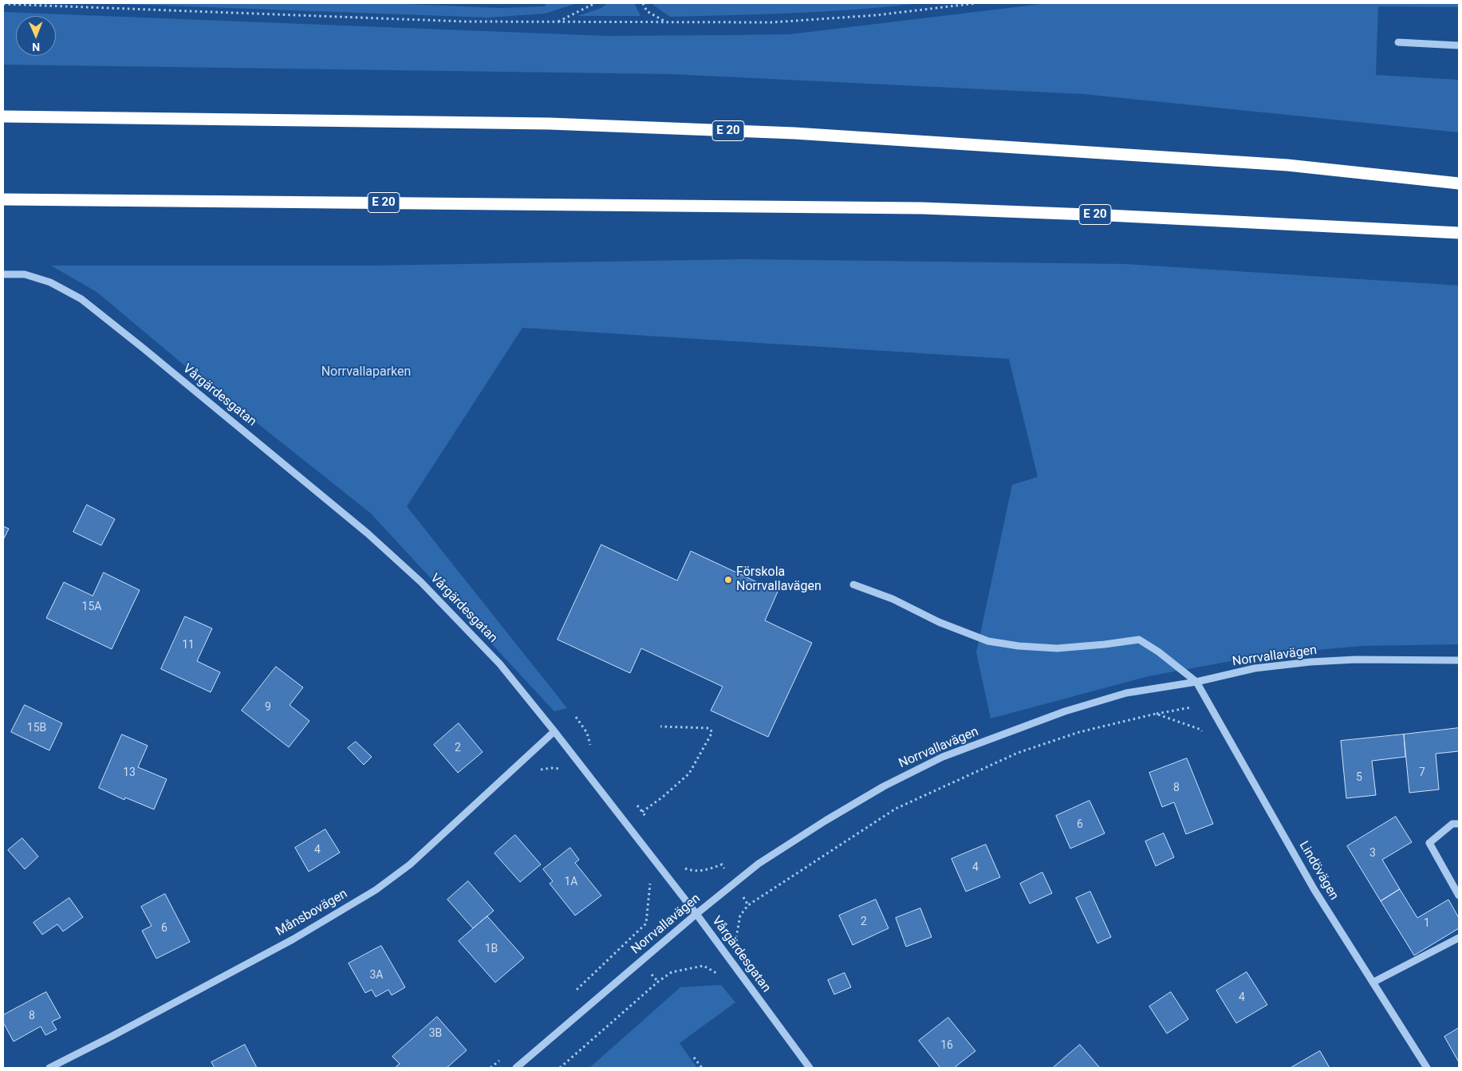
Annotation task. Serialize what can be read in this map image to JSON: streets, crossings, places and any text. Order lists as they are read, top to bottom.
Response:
{
  "streets": {
    "highway": ["E 20"],
    "street": [
      "Vårgärdesgatan",
      "Norrvallavägen",
      "Lindövägen",
      "Månsbovägen"
    ]
  },
  "crossings": [
    ["Vårgärdesgatan", "Norrvallavägen"],
    ["Vårgärdesgatan", "Månsbovägen"],
    ["Norrvallavägen", "Lindövägen"]
  ],
  "parks": ["Norrvallaparken"],
  "places": ["Förskola Norrvallavägen"],
  "house_numbers": [
    "15A",
    "11",
    "9",
    "15B",
    "2",
    "13",
    "7",
    "5",
    "8",
    "6",
    "4",
    "3",
    "4",
    "1A",
    "2",
    "1",
    "6",
    "1B",
    "3A",
    "4",
    "8",
    "3B",
    "16"
  ],
  "north": "bottom"
}
